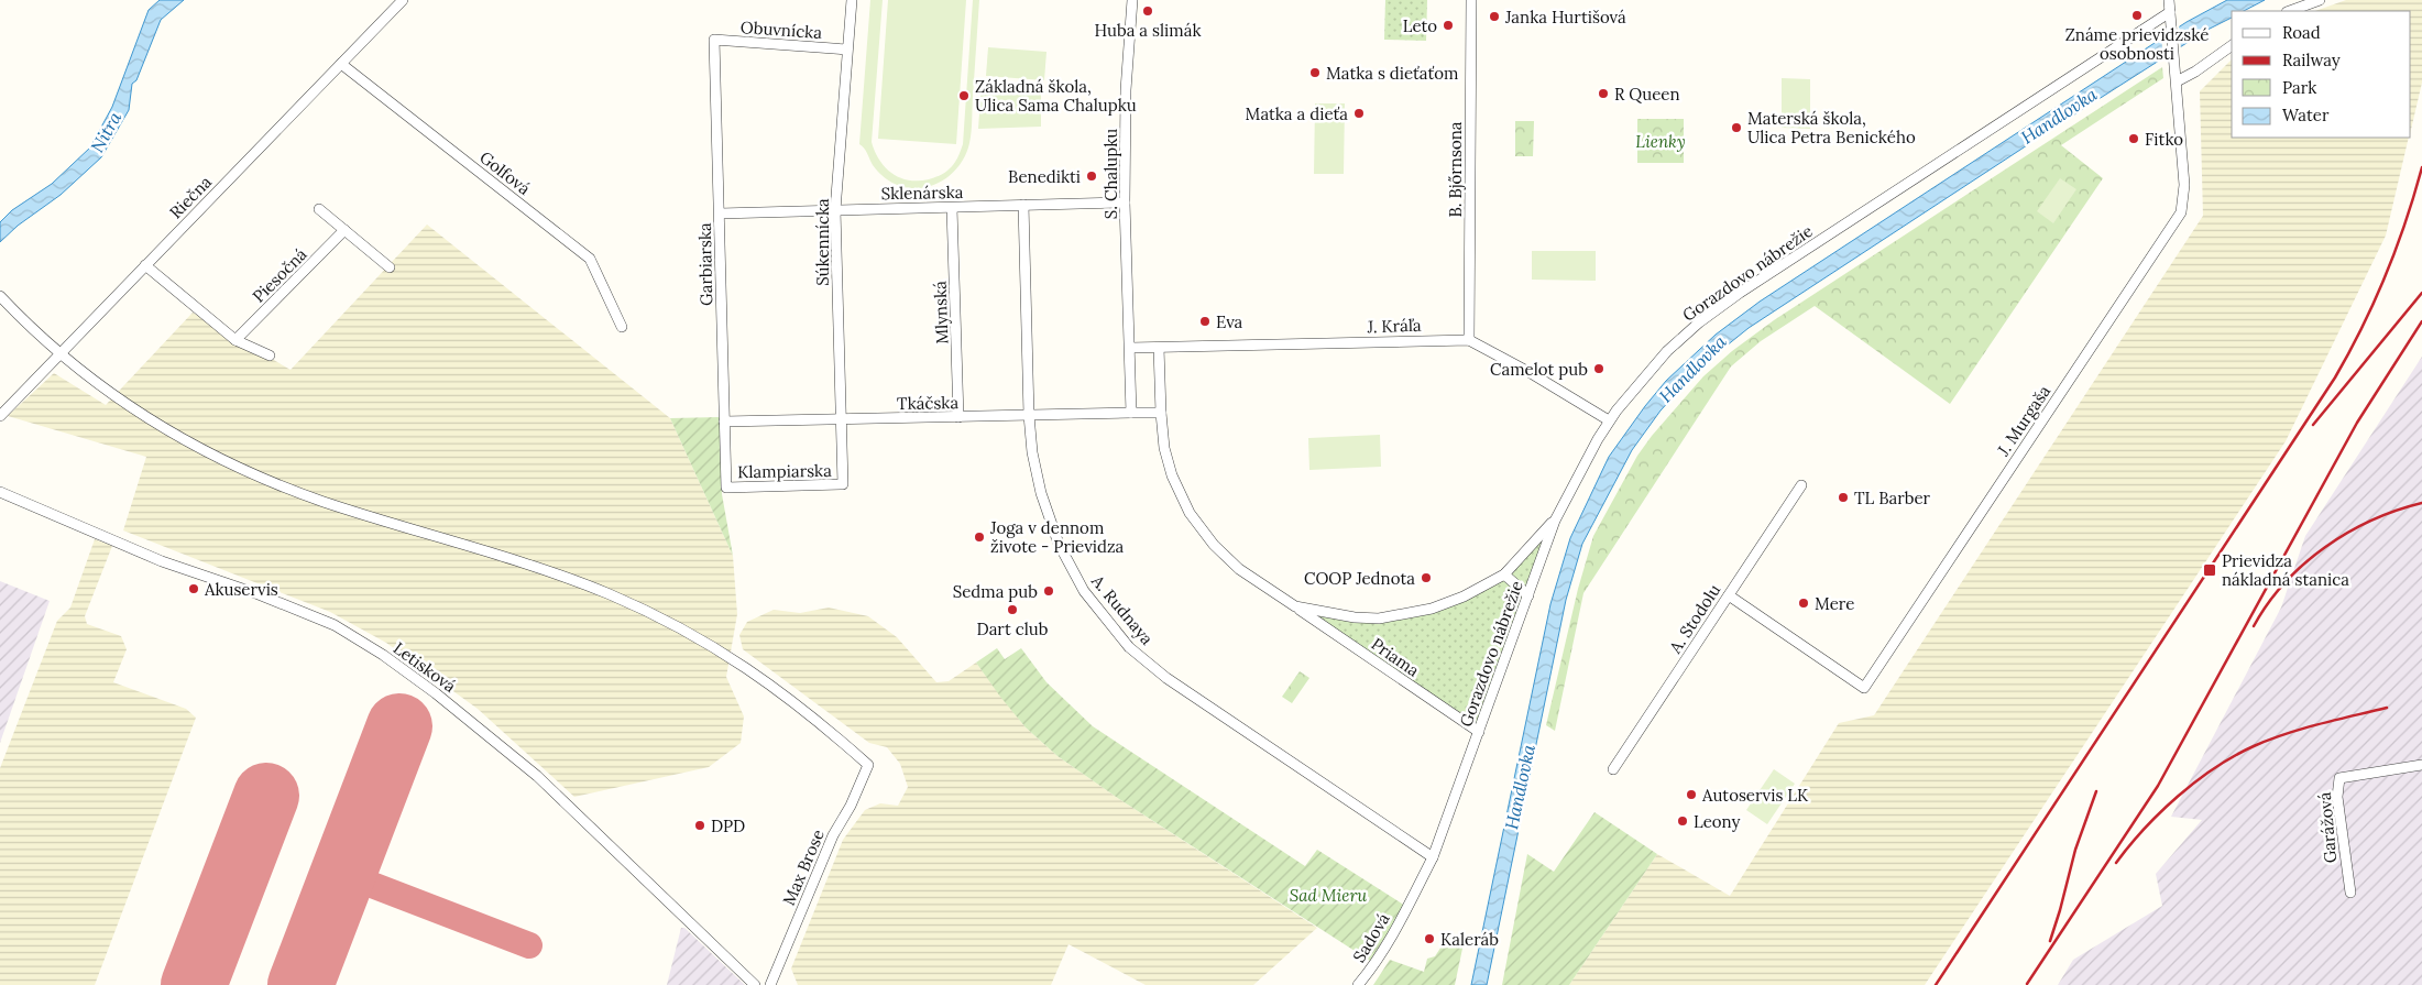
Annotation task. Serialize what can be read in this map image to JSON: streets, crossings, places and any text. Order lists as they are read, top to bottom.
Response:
{
  "streets": {
    "street": [
      "Obuvnícka",
      "B. Bjőrnsona",
      "Golfová",
      "S. Chalupku",
      "Sklenárska",
      "Riečna",
      "Súkennícka",
      "Garbiarska",
      "Gorazdovo nábrežie",
      "Piesočná",
      "Mlynská",
      "J. Kráľa",
      "Tkáčska",
      "J. Murgaša",
      "Klampiarska",
      "A. Rudnaya",
      "A. Stodolu",
      "Priama",
      "Letisková",
      "Garážová",
      "Max Brose",
      "Sadová"
    ]
  },
  "crossings": [
    ["Obuvnícka", "Súkennícka"],
    ["Obuvnícka", "Garbiarska"],
    ["B. Bjőrnsona", "J. Kráľa"],
    ["Golfová", "Riečna"],
    ["S. Chalupku", "Sklenárska"],
    ["S. Chalupku", "Tkáčska"],
    ["Sklenárska", "Súkennícka"],
    ["Sklenárska", "Garbiarska"],
    ["Sklenárska", "Mlynská"],
    ["Sklenárska", "A. Rudnaya"],
    ["Riečna", "Max Brose"],
    ["Súkennícka", "Tkáčska"],
    ["Súkennícka", "Klampiarska"],
    ["Garbiarska", "Tkáčska"],
    ["Garbiarska", "Klampiarska"],
    ["Gorazdovo nábrežie", "J. Kráľa"],
    ["Gorazdovo nábrežie", "J. Murgaša"],
    ["Gorazdovo nábrežie", "A. Rudnaya"],
    ["Gorazdovo nábrežie", "Priama"],
    ["Gorazdovo nábrežie", "Sadová"],
    ["Mlynská", "Tkáčska"],
    ["Tkáčska", "A. Rudnaya"],
    ["J. Murgaša", "A. Stodolu"]
  ],
  "water": ["Handlovka", "Nitra"],
  "parks": ["Lienky", "Sad Mieru"],
  "places": {
    "other": [
      "Huba a slimák",
      "Známe prievidzské osobnosti",
      "Janka Hurtišová",
      "Leto",
      "Matka s dieťaťom",
      "R Queen",
      "Základná škola, Ulica Sama Chalupku",
      "Matka a dieťa",
      "Materská škola, Ulica Petra Benického",
      "Fitko",
      "Benedikti",
      "Eva",
      "Camelot pub",
      "TL Barber",
      "Joga v dennom živote - Prievidza",
      "COOP Jednota",
      "Akuservis",
      "Sedma pub",
      "Mere",
      "Dart club",
      "Autoservis LK",
      "Leony",
      "DPD",
      "Kaleráb"
    ],
    "transit": ["Prievidza nákladná stanica"]
  },
  "legend": [
    "Road",
    "Railway",
    "Park",
    "Water"
  ]
}
